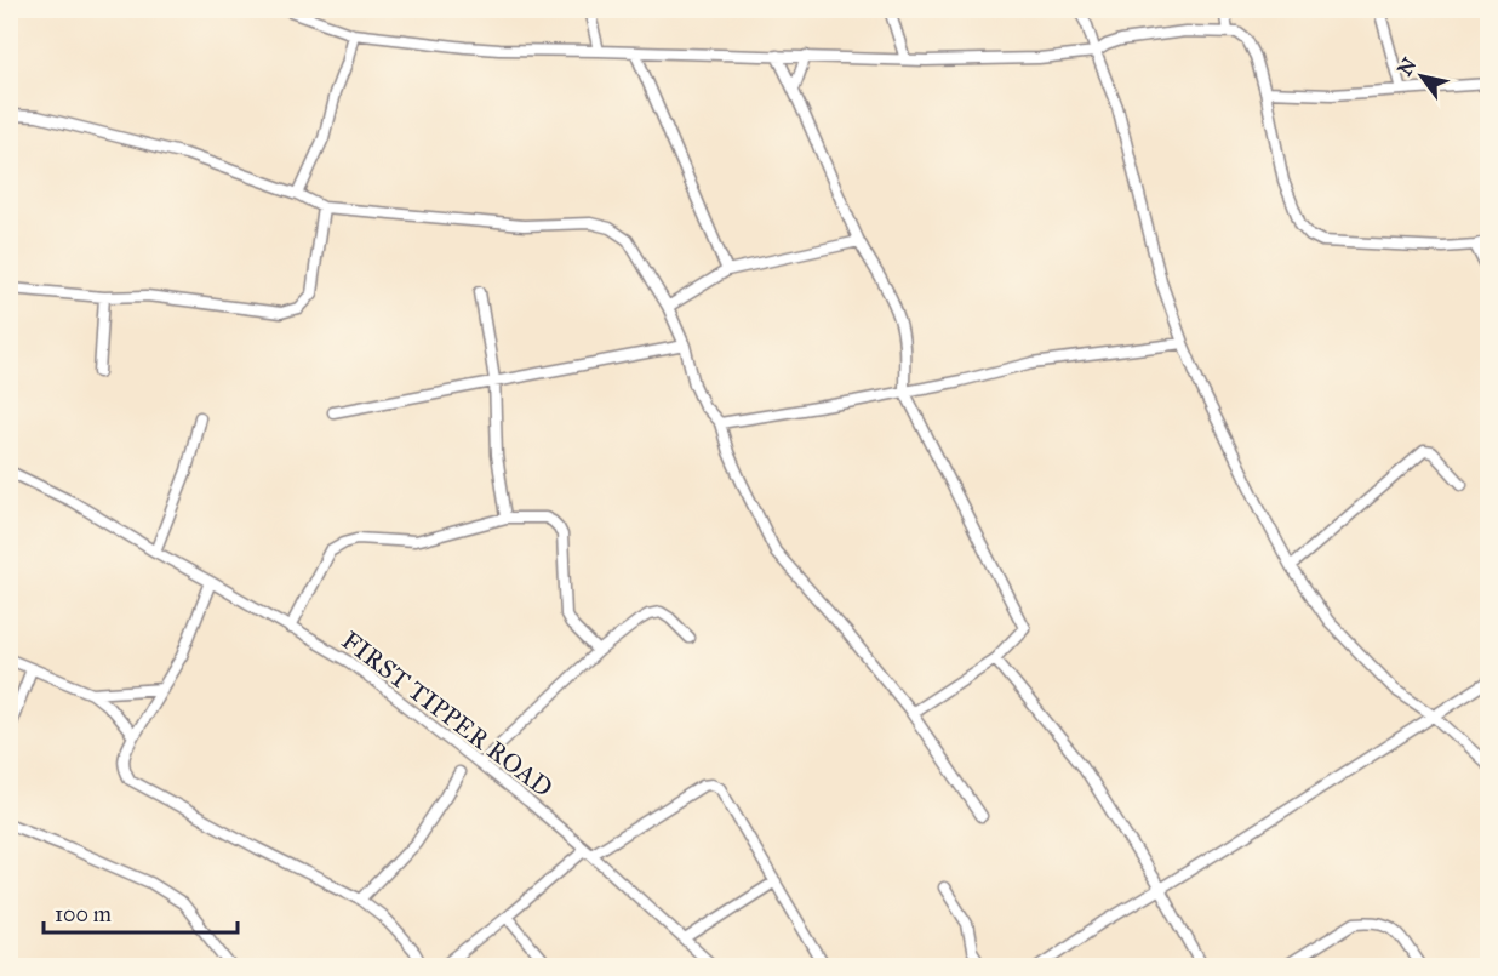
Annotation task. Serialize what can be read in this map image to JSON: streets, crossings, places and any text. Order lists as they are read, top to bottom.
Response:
{
  "streets": {
    "street": ["FIRST TIPPER ROAD"]
  },
  "scale_bar": "100 m",
  "north": "top left"
}
